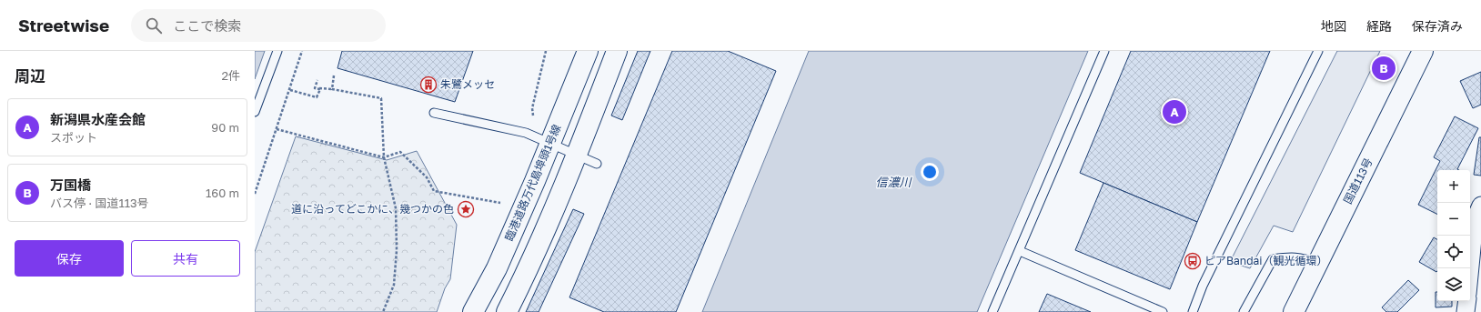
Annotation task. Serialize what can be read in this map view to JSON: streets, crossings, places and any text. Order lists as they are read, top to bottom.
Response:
{
  "streets": {
    "main road": ["国道113号", "臨港道路万代島埠頭1号線"]
  },
  "water": ["信濃川"],
  "places": {
    "building": ["朱鷺メッセ"],
    "place": ["道に沿ってどこかに、幾つかの色"],
    "bus stop": ["ピアBandai（観光循環）"]
  },
  "page": {
    "header": "Streetwise",
    "search": "ここで検索",
    "nav": ["地図", "経路", "保存済み"],
    "heading": ["周辺", "2件"],
    "pins": ["B", "A"],
    "list": [
      {
        "mark": "A",
        "name": "新潟県水産会館",
        "note": "スポット",
        "value": "90 m"
      },
      {
        "mark": "B",
        "name": "万国橋",
        "note": "バス停 · 国道113号",
        "value": "160 m"
      }
    ],
    "map_buttons": ["+", "−"],
    "buttons": ["保存", "共有"]
  }
}
